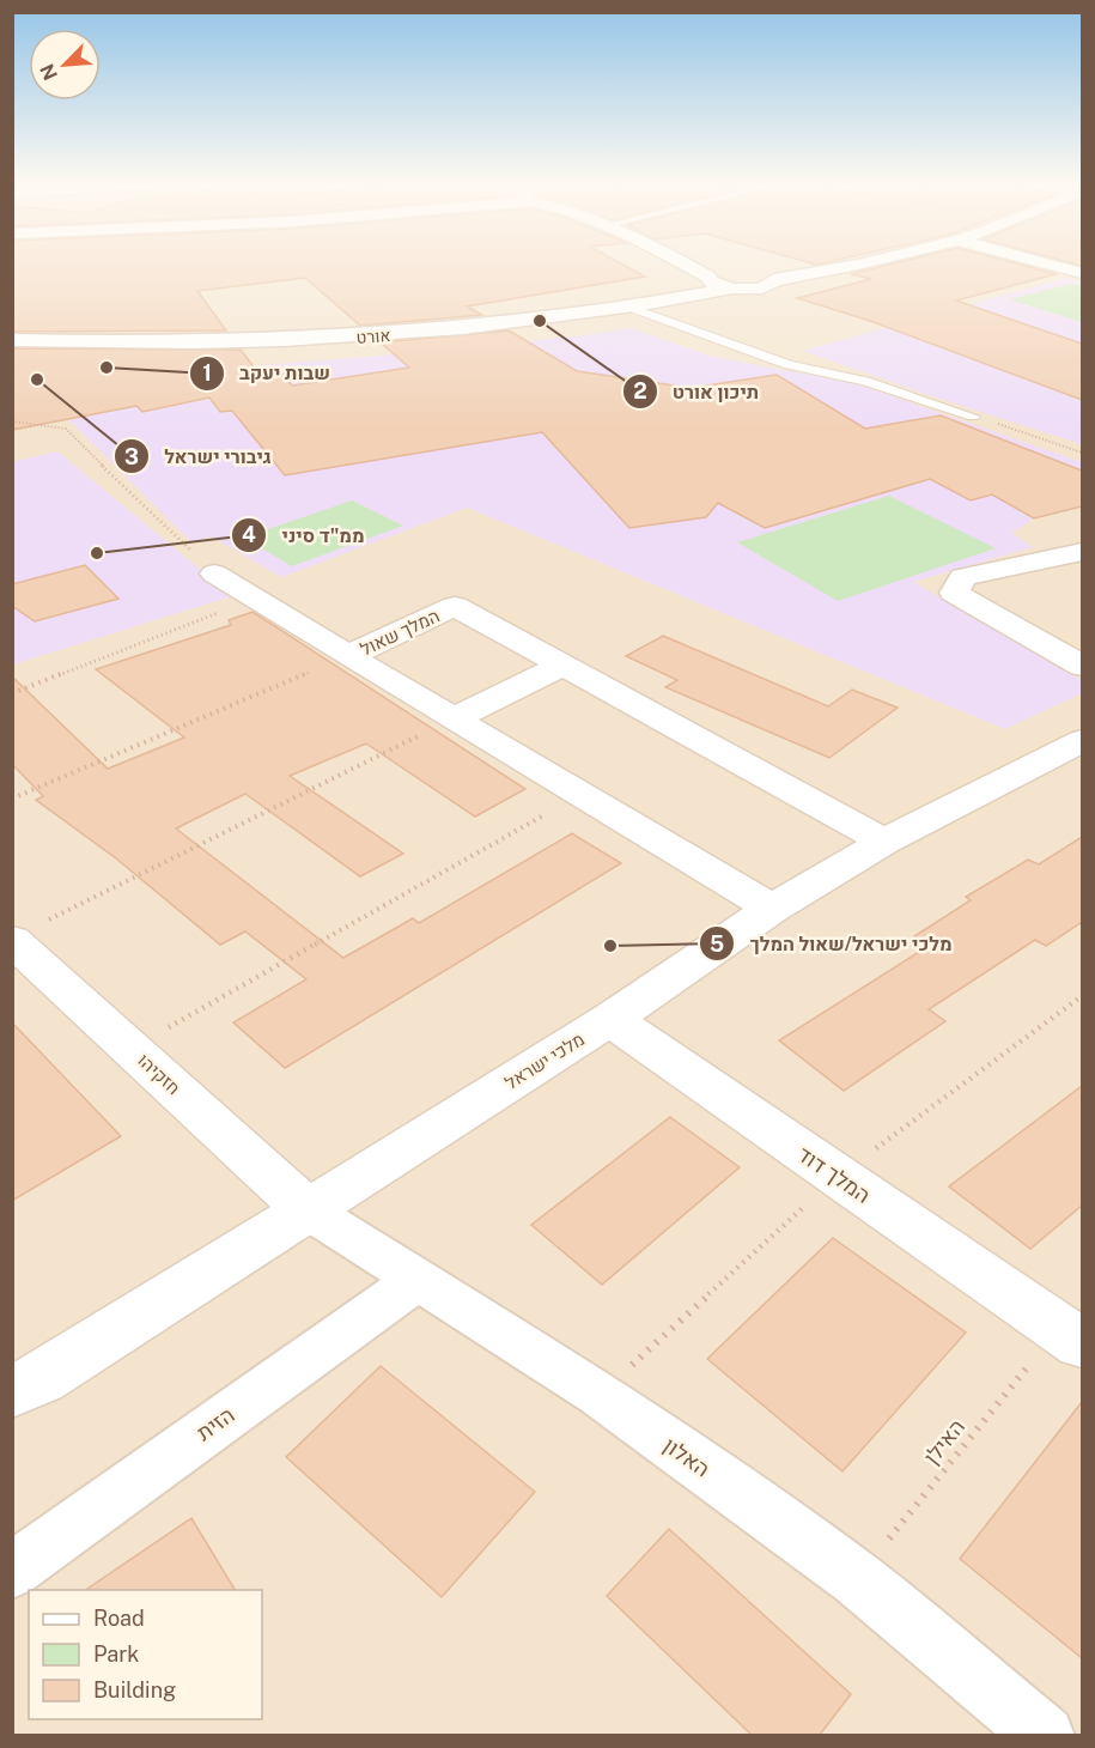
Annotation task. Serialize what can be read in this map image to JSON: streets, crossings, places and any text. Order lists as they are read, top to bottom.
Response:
{
  "streets": {
    "street": [
      "אורט",
      "המלך שאול",
      "מלכי ישראל",
      "חזקיהו",
      "המלך דוד",
      "הזית",
      "האלון"
    ],
    "path": ["האילן"]
  },
  "crossings": [
    ["המלך שאול", "מלכי ישראל"],
    ["מלכי ישראל", "חזקיהו"],
    ["מלכי ישראל", "המלך דוד"],
    ["מלכי ישראל", "האלון"],
    ["חזקיהו", "האלון"],
    ["המלך דוד", "האילן"],
    ["הזית", "האלון"],
    ["האילן", "האלון"]
  ],
  "places": [
    "תיכון אורט",
    "שבות יעקב",
    "גיבורי ישראל",
    "ממ\"ד סיני",
    "מלכי ישראל/שאול המלך"
  ],
  "legend": ["Road", "Park", "Building"],
  "north": "bottom left"
}
